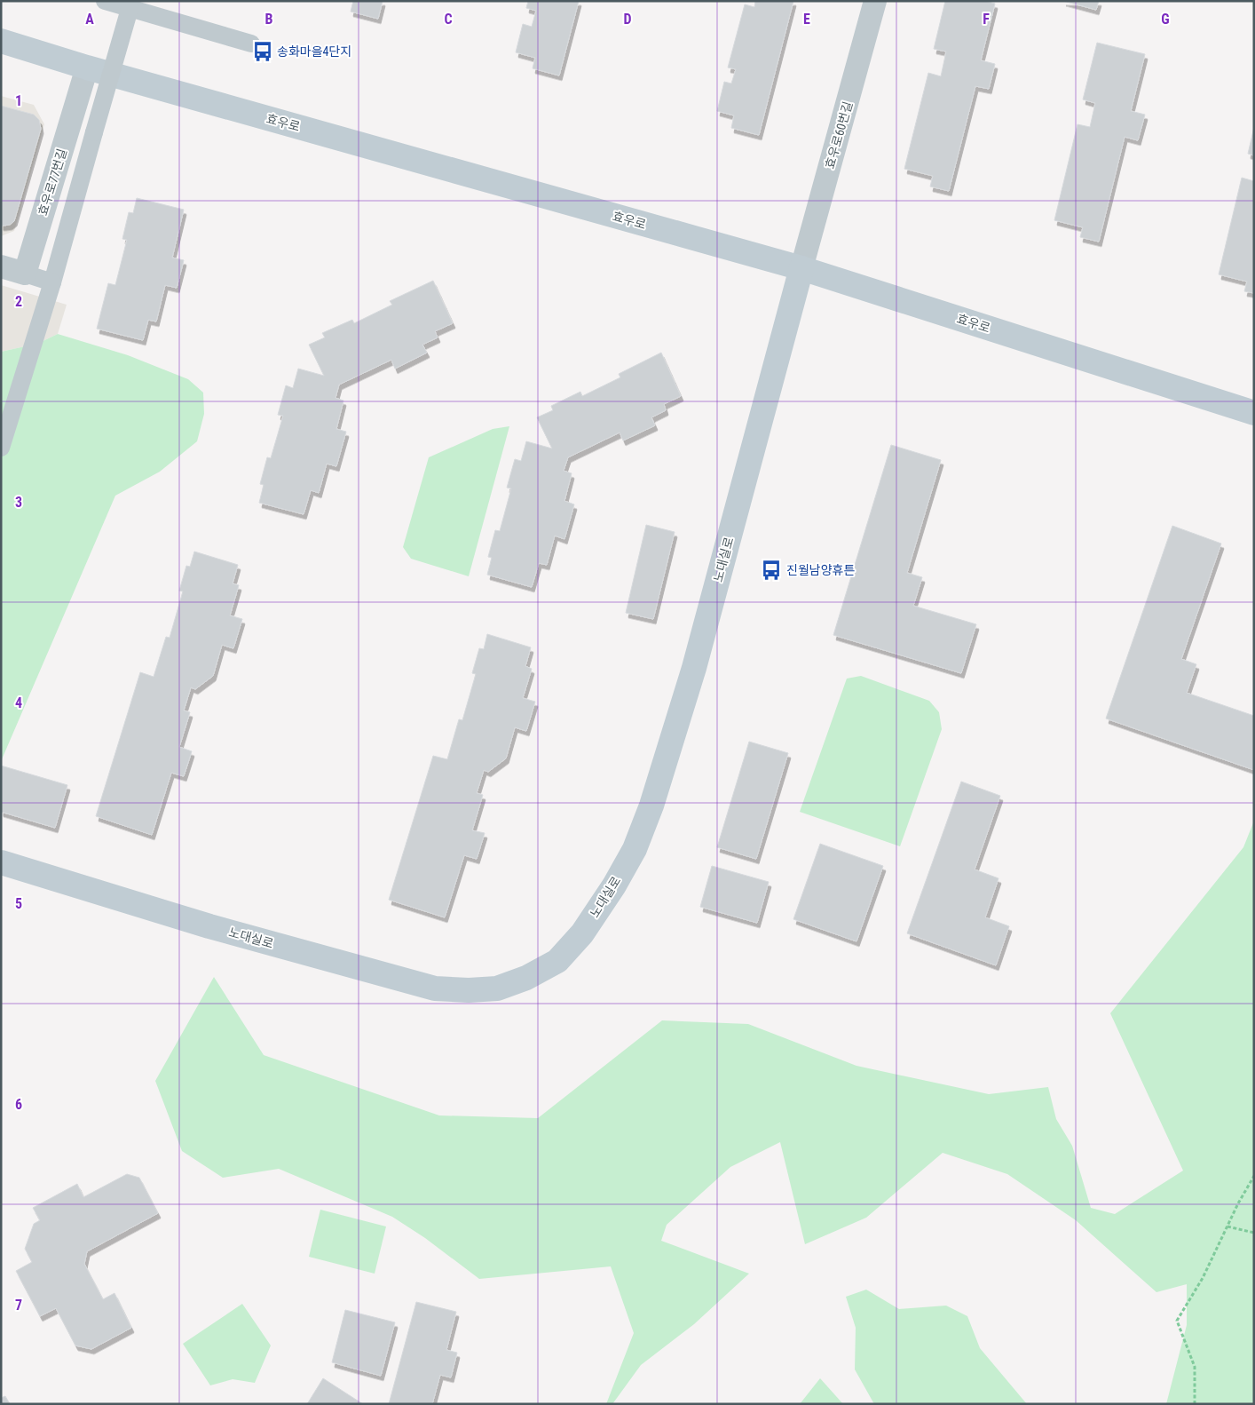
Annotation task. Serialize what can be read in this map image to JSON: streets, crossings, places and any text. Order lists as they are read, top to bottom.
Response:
{
  "streets": {
    "main road": ["효우로", "노대실로"],
    "street": ["효우로60번길", "효우로77번길"]
  },
  "crossings": [
    ["효우로", "효우로60번길"],
    ["효우로", "효우로77번길"],
    ["효우로", "노대실로"],
    ["효우로60번길", "노대실로"]
  ],
  "places": {
    "bus stop": ["송화마을4단지", "진월남양휴튼"]
  },
  "grid": {
    "columns": [
      "A",
      "B",
      "C",
      "D",
      "E",
      "F",
      "G"
    ],
    "rows": [
      "1",
      "2",
      "3",
      "4",
      "5",
      "6",
      "7"
    ]
  }
}
